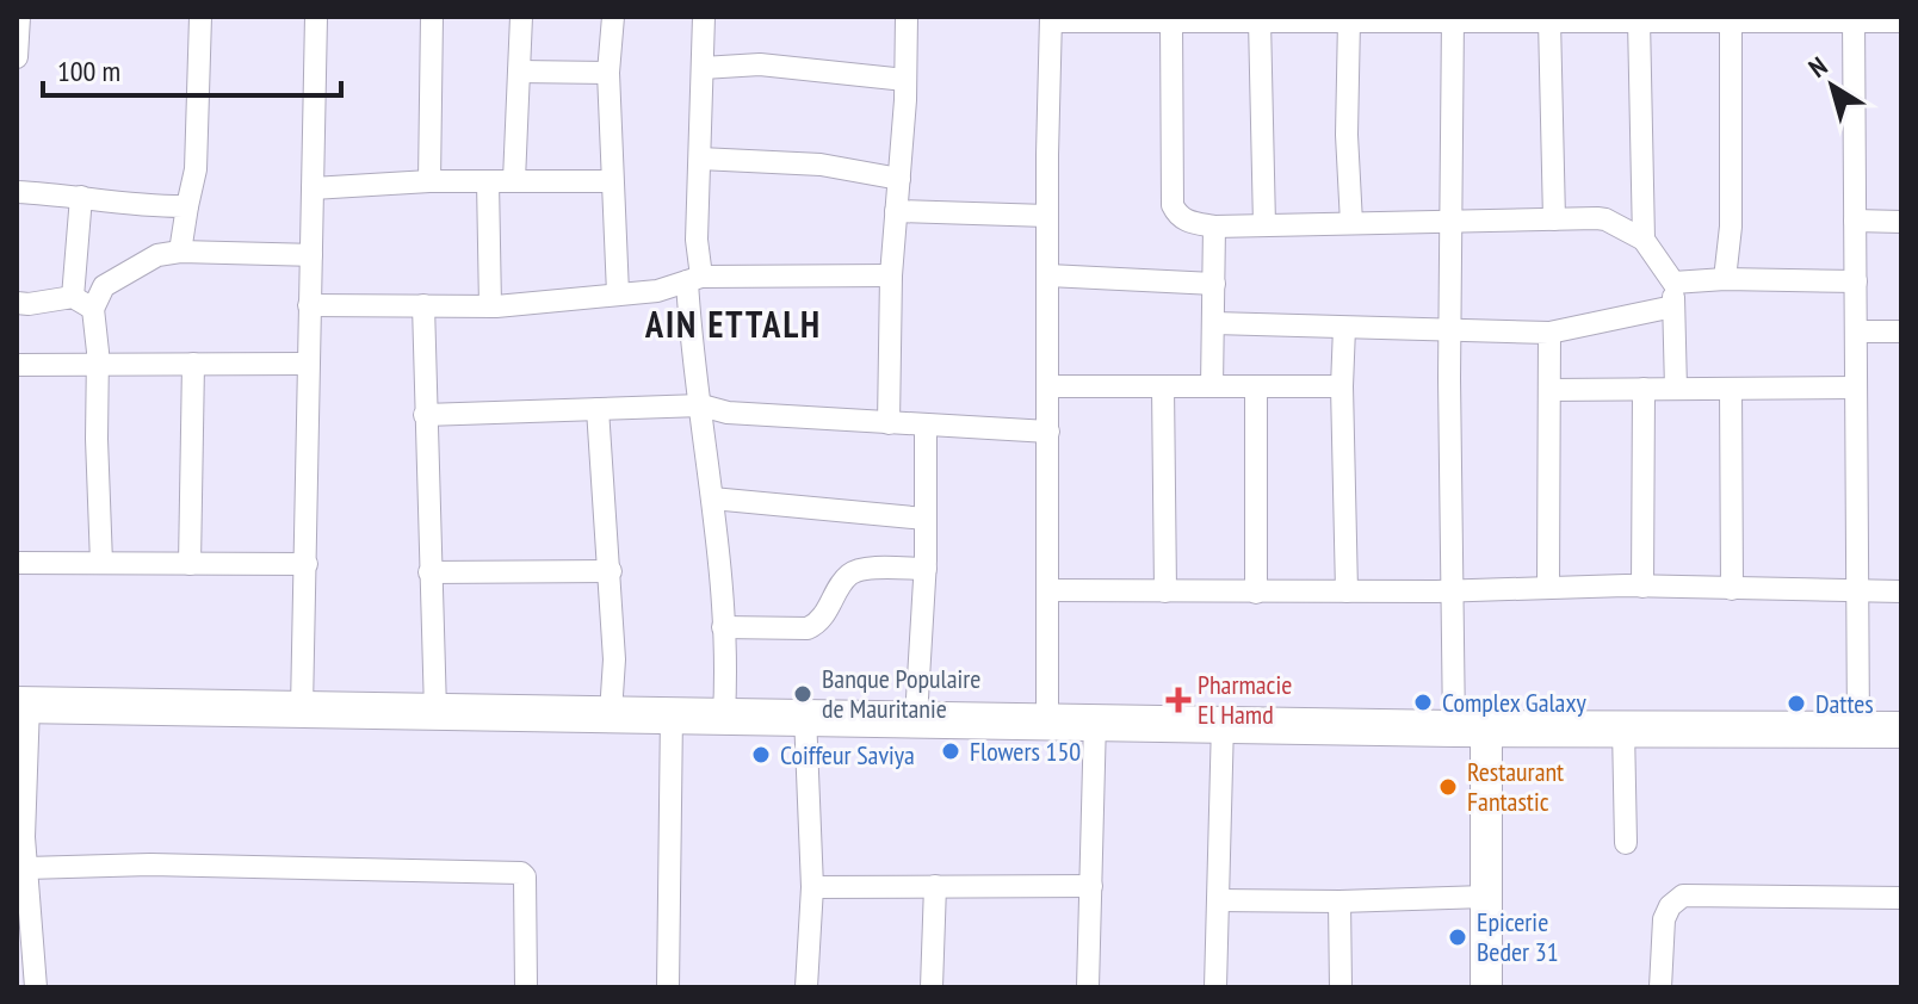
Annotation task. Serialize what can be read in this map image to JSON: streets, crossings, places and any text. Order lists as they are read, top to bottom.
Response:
{
  "districts": ["AIN ETTALH"],
  "places": {
    "other": [
      "Banque Populaire de Mauritanie",
      "Complex Galaxy",
      "Dattes",
      "Flowers 150",
      "Coiffeur Saviya",
      "Restaurant Fantastic",
      "Epicerie Beder 31"
    ],
    "health": ["Pharmacie El Hamd"]
  },
  "scale_bar": "100 m",
  "north": "top left"
}
